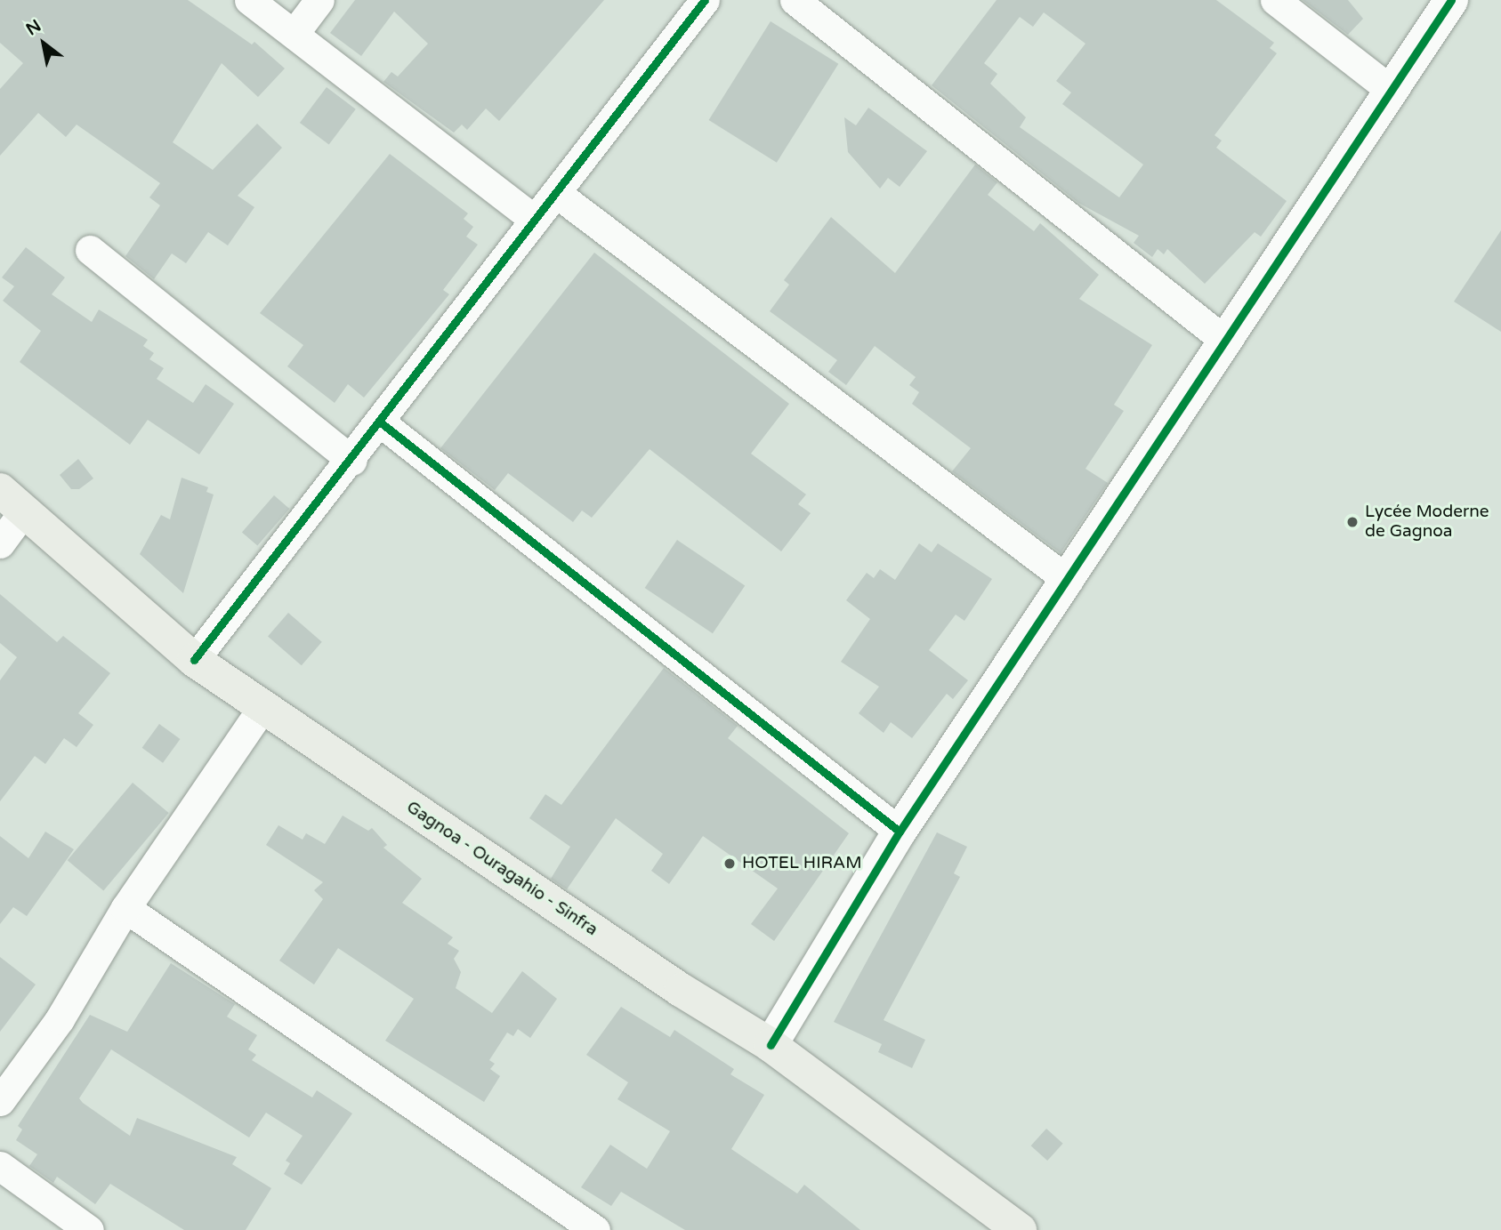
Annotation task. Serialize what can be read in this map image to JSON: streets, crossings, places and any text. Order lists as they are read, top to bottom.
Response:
{
  "streets": {
    "main road": ["Gagnoa - Ouragahio - Sinfra"]
  },
  "places": ["Lycée Moderne de Gagnoa", "HOTEL HIRAM"],
  "north": "top left"
}
